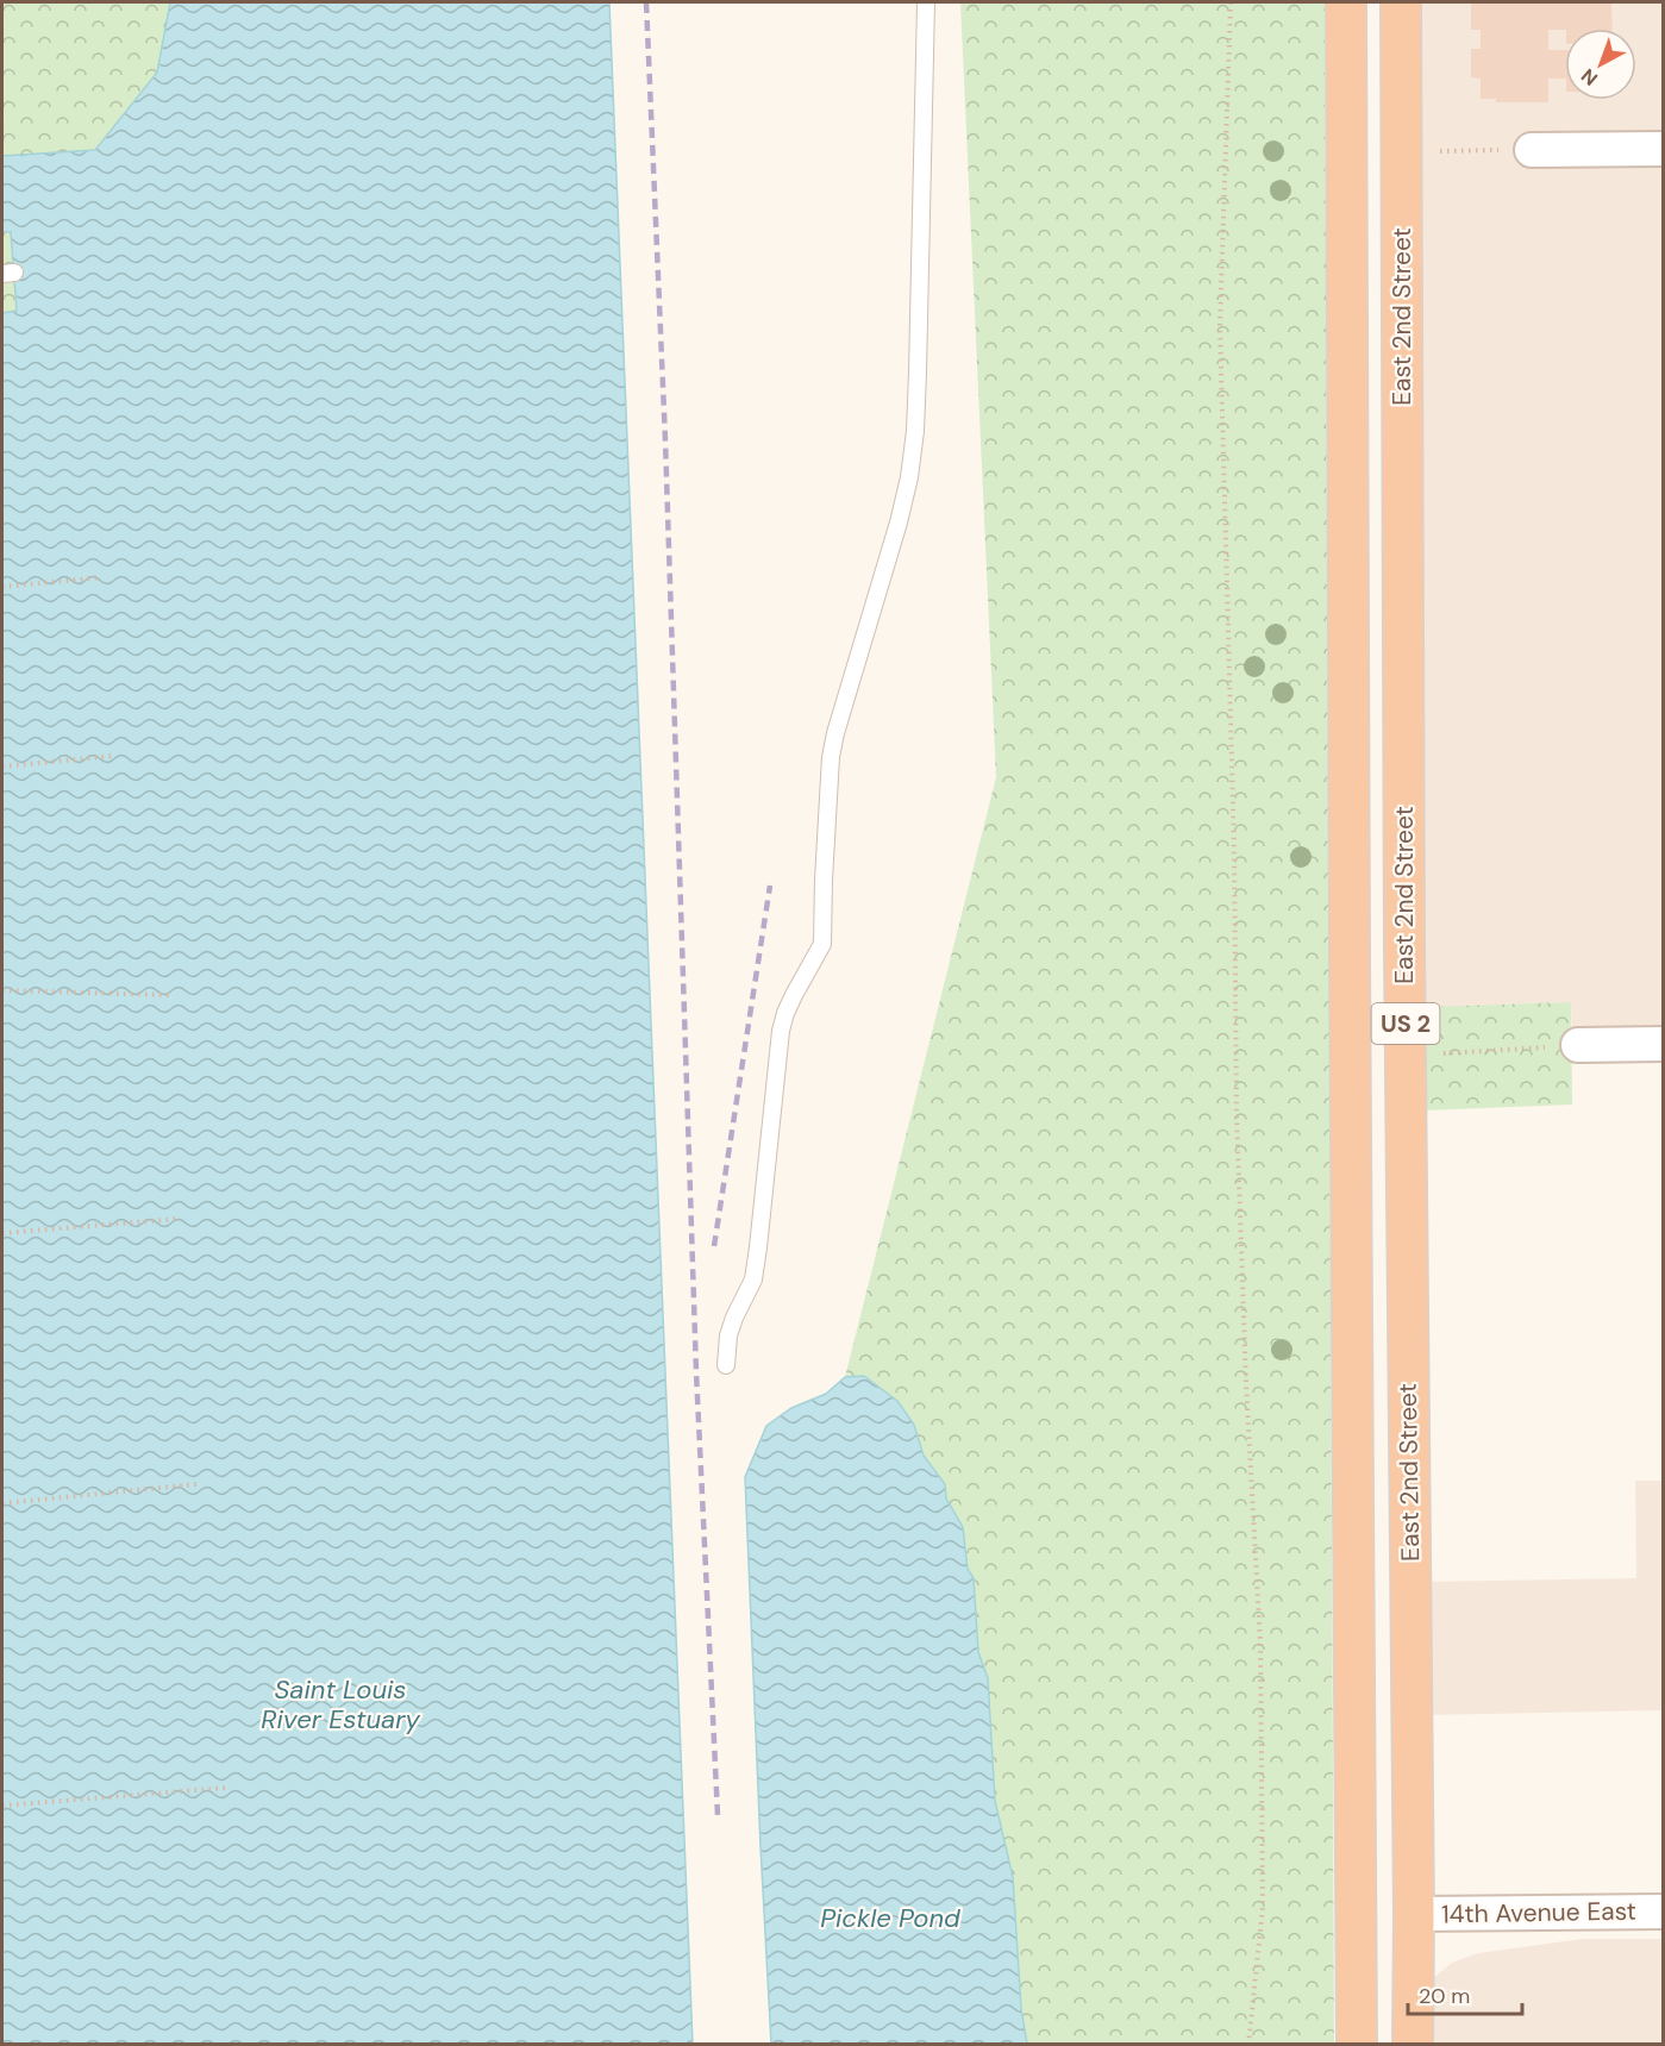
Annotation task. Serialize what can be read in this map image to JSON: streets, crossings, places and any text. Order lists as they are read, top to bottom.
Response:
{
  "streets": {
    "highway": ["East 2nd Street", "US 2"],
    "street": ["14th Avenue East"]
  },
  "crossings": [
    ["East 2nd Street", "14th Avenue East"]
  ],
  "water": ["Saint Louis River Estuary", "Pickle Pond"],
  "scale_bar": "20 m",
  "north": "bottom left"
}
